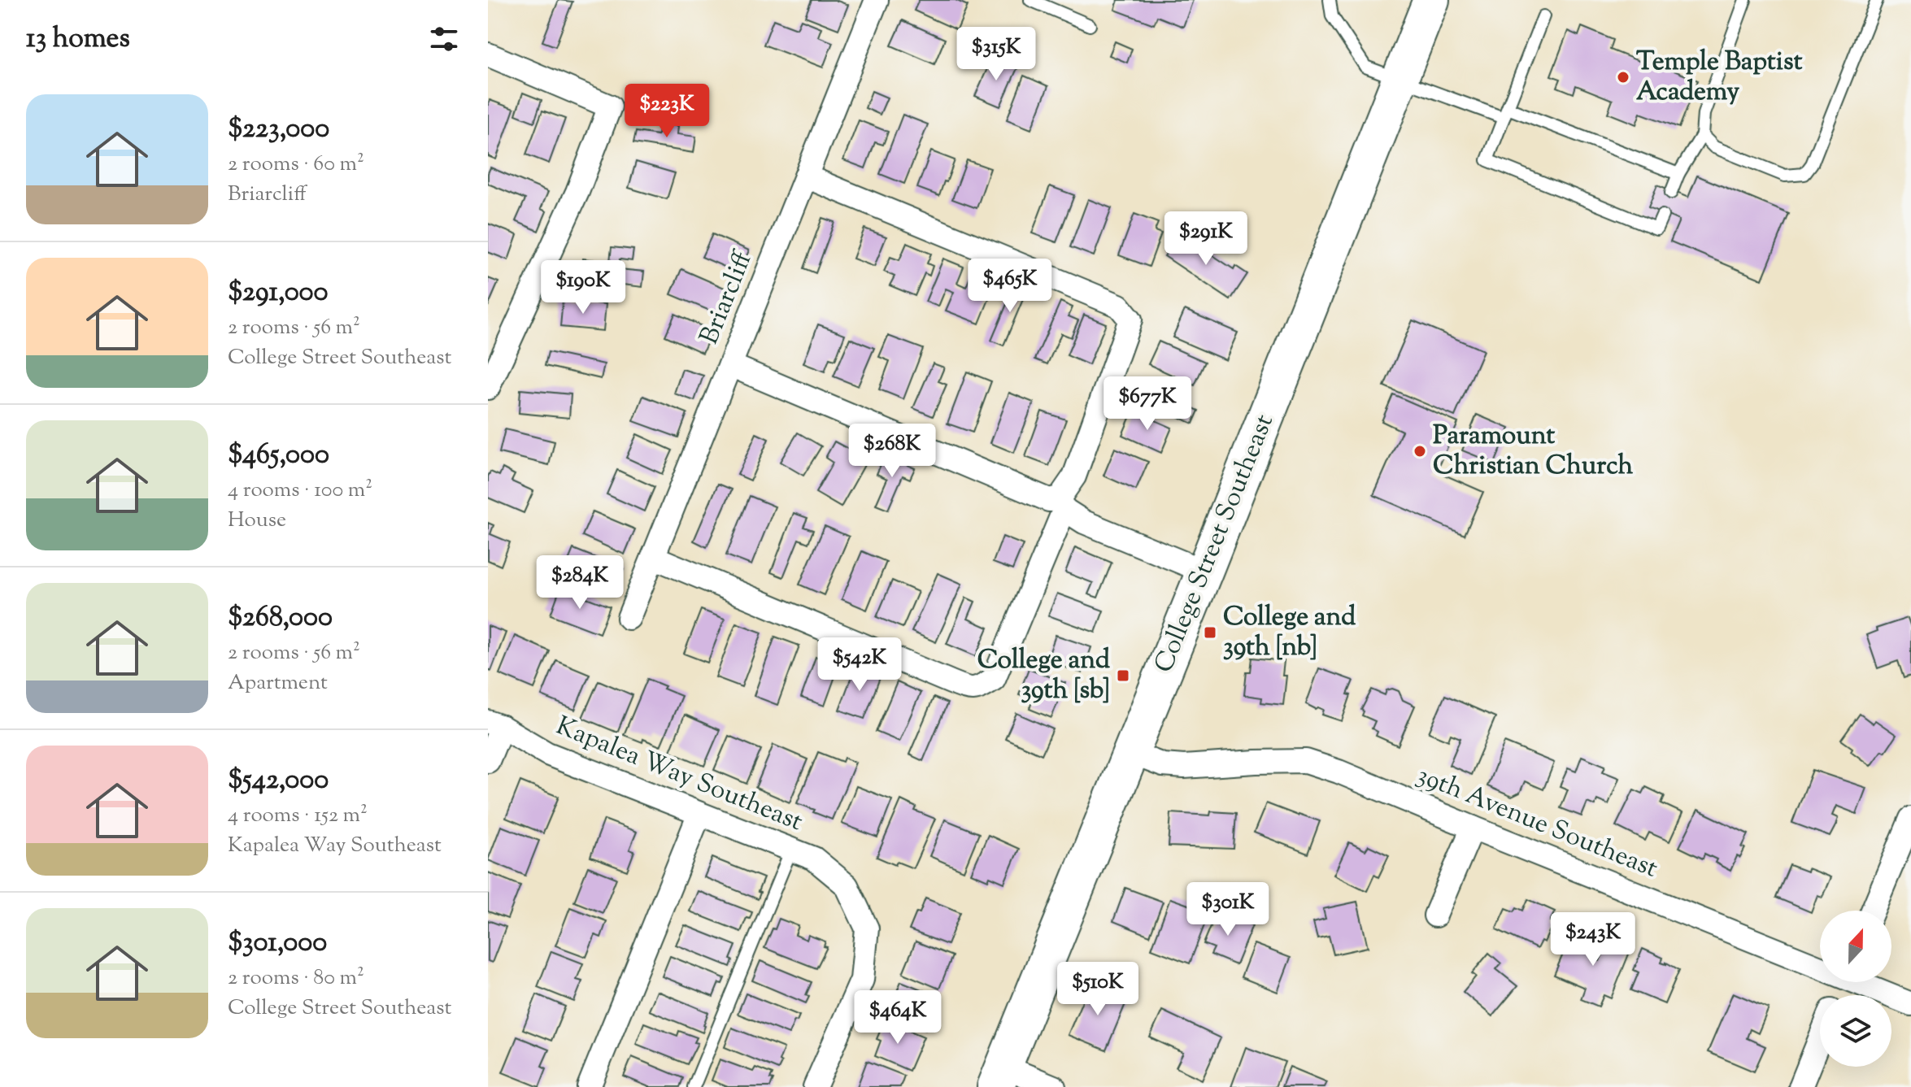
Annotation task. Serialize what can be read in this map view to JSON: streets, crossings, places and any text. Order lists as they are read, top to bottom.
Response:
{
  "streets": {
    "main road": ["College Street Southeast"],
    "street": ["Briarcliff", "Kapalea Way Southeast", "39th Avenue Southeast"]
  },
  "crossings": [
    ["College Street Southeast", "39th Avenue Southeast"]
  ],
  "places": {
    "other": ["Temple Baptist Academy", "Paramount Christian Church"],
    "transit": ["College and 39th [nb]", "College and 39th [sb]"]
  },
  "north": "top",
  "page": {
    "heading": "13 homes",
    "price": [
      "$315K",
      "$223K",
      "$291K",
      "$465K",
      "$190K",
      "$677K",
      "$268K",
      "$284K",
      "$542K",
      "$301K",
      "$243K",
      "$510K",
      "$464K"
    ],
    "list": [
      {
        "name": "$223,000",
        "note": "2 rooms · 60 m² · Briarcliff"
      },
      {
        "name": "$291,000",
        "note": "2 rooms · 56 m² · College Street Southeast"
      },
      {
        "name": "$465,000",
        "note": "4 rooms · 100 m² · House"
      },
      {
        "name": "$268,000",
        "note": "2 rooms · 56 m² · Apartment"
      },
      {
        "name": "$542,000",
        "note": "4 rooms · 152 m² · Kapalea Way Southeast"
      },
      {
        "name": "$301,000",
        "note": "2 rooms · 80 m² · College Street Southeast"
      }
    ]
  }
}
